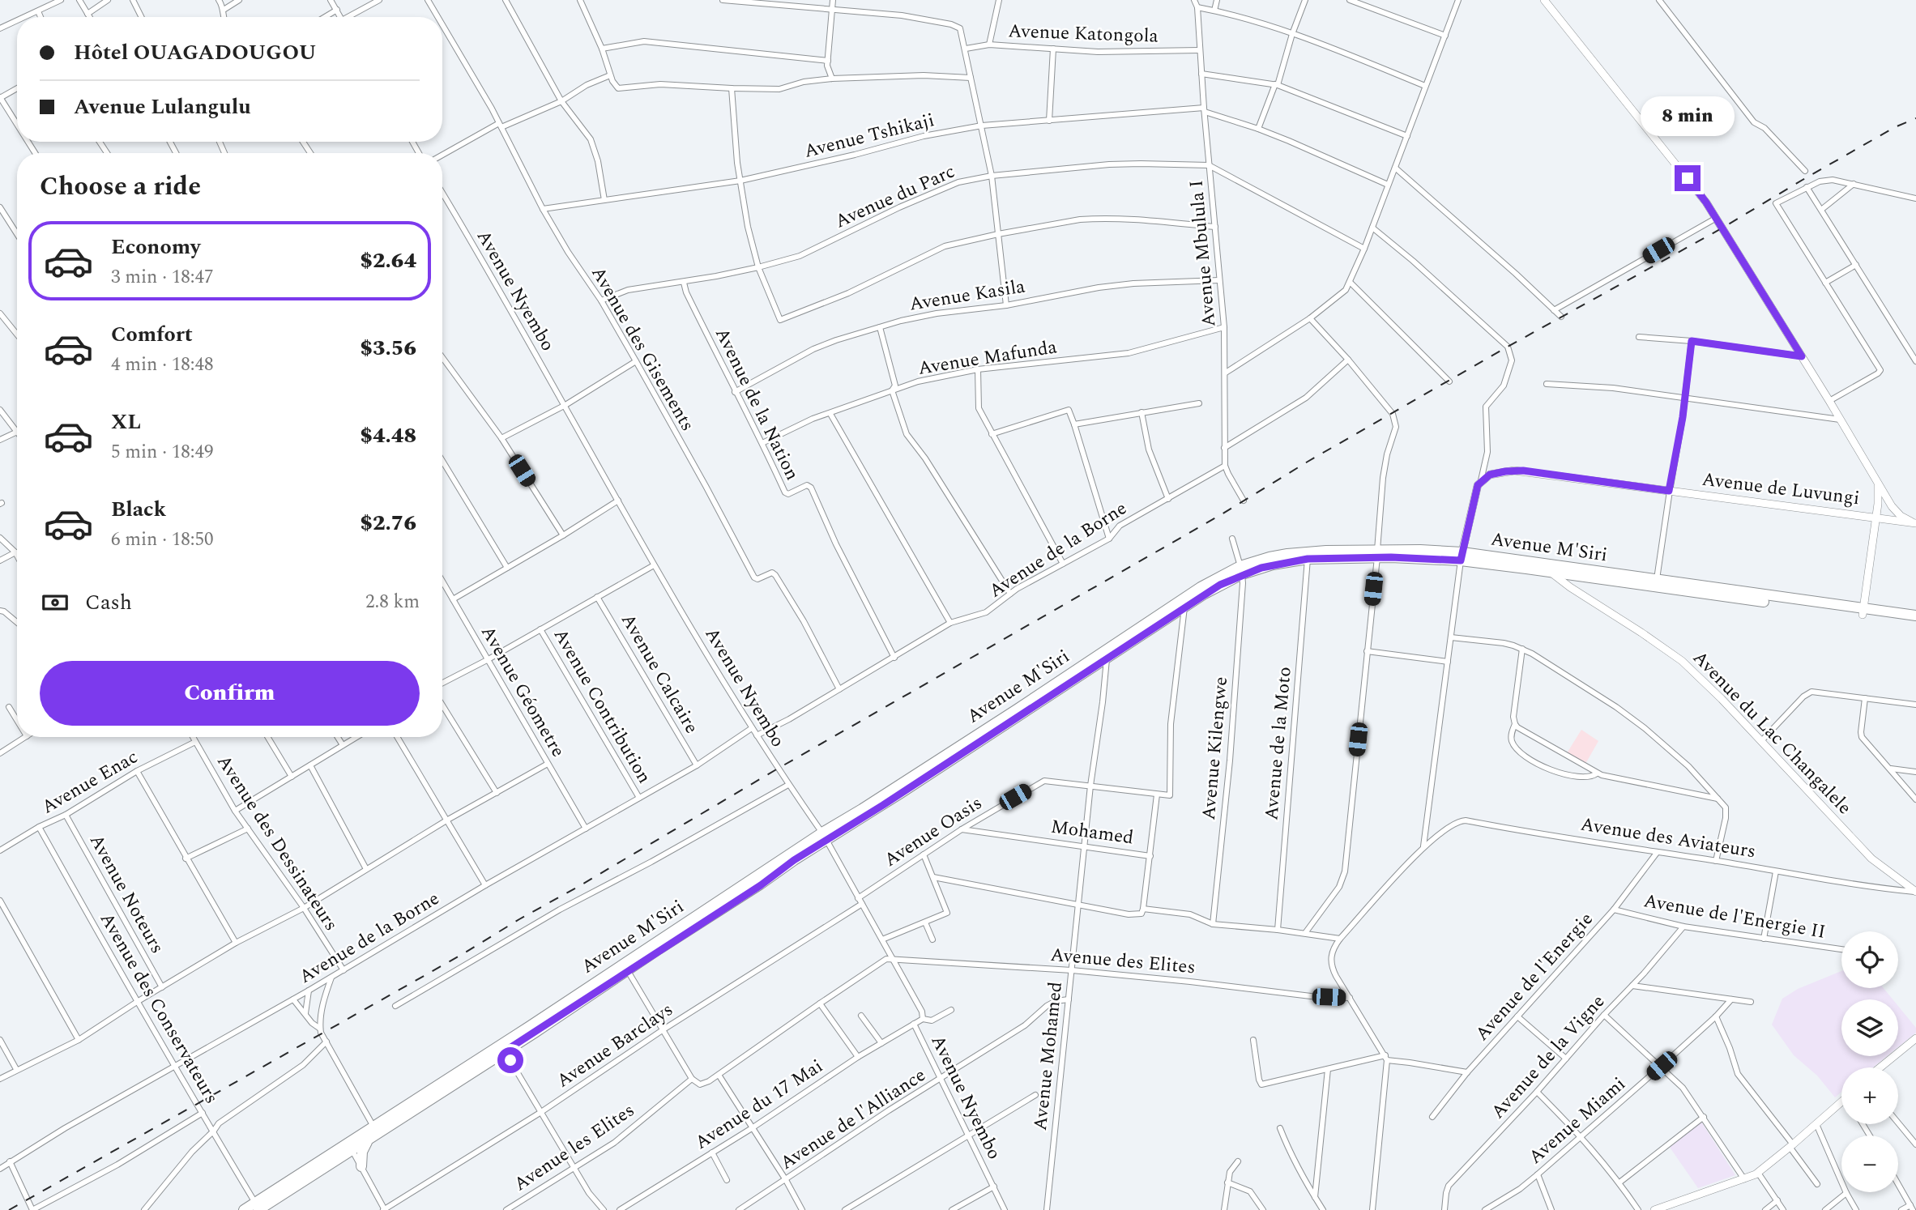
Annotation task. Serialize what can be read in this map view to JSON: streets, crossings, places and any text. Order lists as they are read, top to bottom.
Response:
{
  "streets": {
    "highway": ["Avenue M'Siri"],
    "street": [
      "Avenue Katongola",
      "Avenue Tshikaji",
      "Avenue du Parc",
      "Avenue Mbulula I",
      "Avenue Nyembo",
      "Avenue Kasila",
      "Avenue des Gisements",
      "Avenue Mafunda",
      "Avenue de la Nation",
      "Avenue de Luvungi",
      "Avenue de la Borne",
      "Avenue Calcaire",
      "Avenue Géometre",
      "Avenue Contribution",
      "Avenue du Lac Changalele",
      "Avenue de la Moto",
      "Avenue Kilengwe",
      "Avenue Enac",
      "Avenue Oasis",
      "Mohamed",
      "Avenue des Aviateurs",
      "Avenue des Dessinateurs",
      "Avenue Noteurs",
      "Avenue de l'Energie II",
      "Avenue des Elites",
      "Avenue de l'Energie",
      "Avenue des Conservateurs",
      "Avenue Barclays",
      "Avenue Mohamed",
      "Avenue de la Vigne",
      "Avenue du 17 Mai",
      "Avenue de l'Alliance",
      "Avenue Miami",
      "Avenue les Elites"
    ]
  },
  "crossings": [
    ["Avenue Katongola", "Avenue Mbulula I"],
    ["Avenue Tshikaji", "Avenue Mbulula I"],
    ["Avenue Tshikaji", "Avenue des Gisements"],
    ["Avenue du Parc", "Avenue Mbulula I"],
    ["Avenue du Parc", "Avenue des Gisements"],
    ["Avenue du Parc", "Avenue de la Nation"],
    ["Avenue Mbulula I", "Avenue Kasila"],
    ["Avenue Mbulula I", "Avenue Mafunda"],
    ["Avenue Mbulula I", "Avenue de la Borne"],
    ["Avenue Nyembo", "Avenue M'Siri"],
    ["Avenue Nyembo", "Avenue de la Borne"],
    ["Avenue Nyembo", "Avenue Oasis"],
    ["Avenue Nyembo", "Avenue des Elites"],
    ["Avenue Nyembo", "Avenue Barclays"],
    ["Avenue Nyembo", "Avenue du 17 Mai"],
    ["Avenue Nyembo", "Avenue de l'Alliance"],
    ["Avenue Kasila", "Avenue de la Nation"],
    ["Avenue des Gisements", "Avenue de la Borne"],
    ["Avenue Mafunda", "Avenue de la Nation"],
    ["Avenue de la Nation", "Avenue de la Borne"],
    ["Avenue M'Siri", "Avenue du Lac Changalele"],
    ["Avenue M'Siri", "Avenue de la Moto"],
    ["Avenue M'Siri", "Avenue Kilengwe"],
    ["Avenue M'Siri", "Avenue des Conservateurs"],
    ["Avenue M'Siri", "Avenue Mohamed"],
    ["Avenue de la Borne", "Avenue Calcaire"],
    ["Avenue de la Borne", "Avenue Géometre"],
    ["Avenue de la Borne", "Avenue Contribution"],
    ["Avenue de la Borne", "Avenue des Dessinateurs"],
    ["Avenue de la Borne", "Avenue des Conservateurs"],
    ["Avenue du Lac Changalele", "Avenue des Aviateurs"],
    ["Avenue Enac", "Avenue des Dessinateurs"],
    ["Avenue Enac", "Avenue Noteurs"],
    ["Avenue Enac", "Avenue des Conservateurs"],
    ["Avenue Oasis", "Mohamed"],
    ["Avenue Oasis", "Avenue Mohamed"],
    ["Mohamed", "Avenue Mohamed"],
    ["Avenue des Aviateurs", "Avenue des Elites"],
    ["Avenue des Aviateurs", "Avenue de l'Energie"],
    ["Avenue de l'Energie II", "Avenue de l'Energie"],
    ["Avenue de l'Energie II", "Avenue de la Vigne"],
    ["Avenue des Elites", "Avenue Mohamed"],
    ["Avenue Mohamed", "Avenue de l'Alliance"]
  ],
  "page": {
    "banner": ["Hôtel OUAGADOUGOU", "Avenue Lulangulu"],
    "bubble": "8 min",
    "heading": "Choose a ride",
    "list": [
      {
        "name": "Economy",
        "note": "3 min · 18:47",
        "value": "$2.64"
      },
      {
        "name": "Comfort",
        "note": "4 min · 18:48",
        "value": "$3.56"
      },
      {
        "name": "XL",
        "note": "5 min · 18:49",
        "value": "$4.48"
      },
      {
        "name": "Black",
        "note": "6 min · 18:50",
        "value": "$2.76"
      }
    ],
    "pay": ["Cash", "2.8 km"],
    "buttons": "Confirm",
    "map_buttons": ["+", "−"]
  }
}
